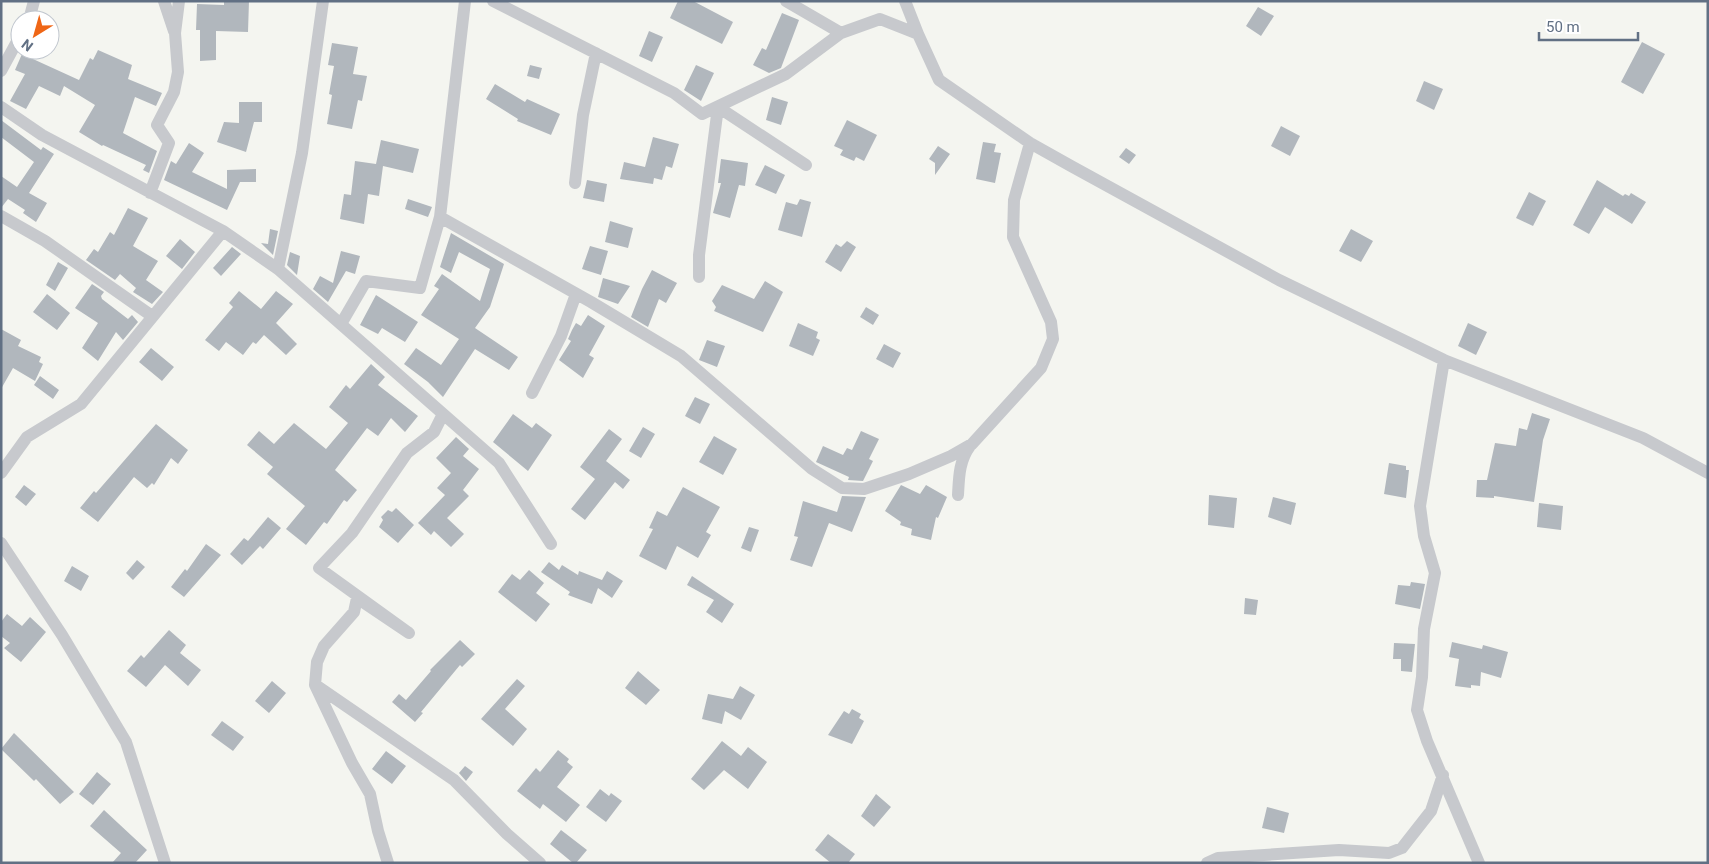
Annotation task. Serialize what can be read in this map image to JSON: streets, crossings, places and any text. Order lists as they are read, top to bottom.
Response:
{
  "scale_bar": "50 m",
  "north": "bottom left"
}
